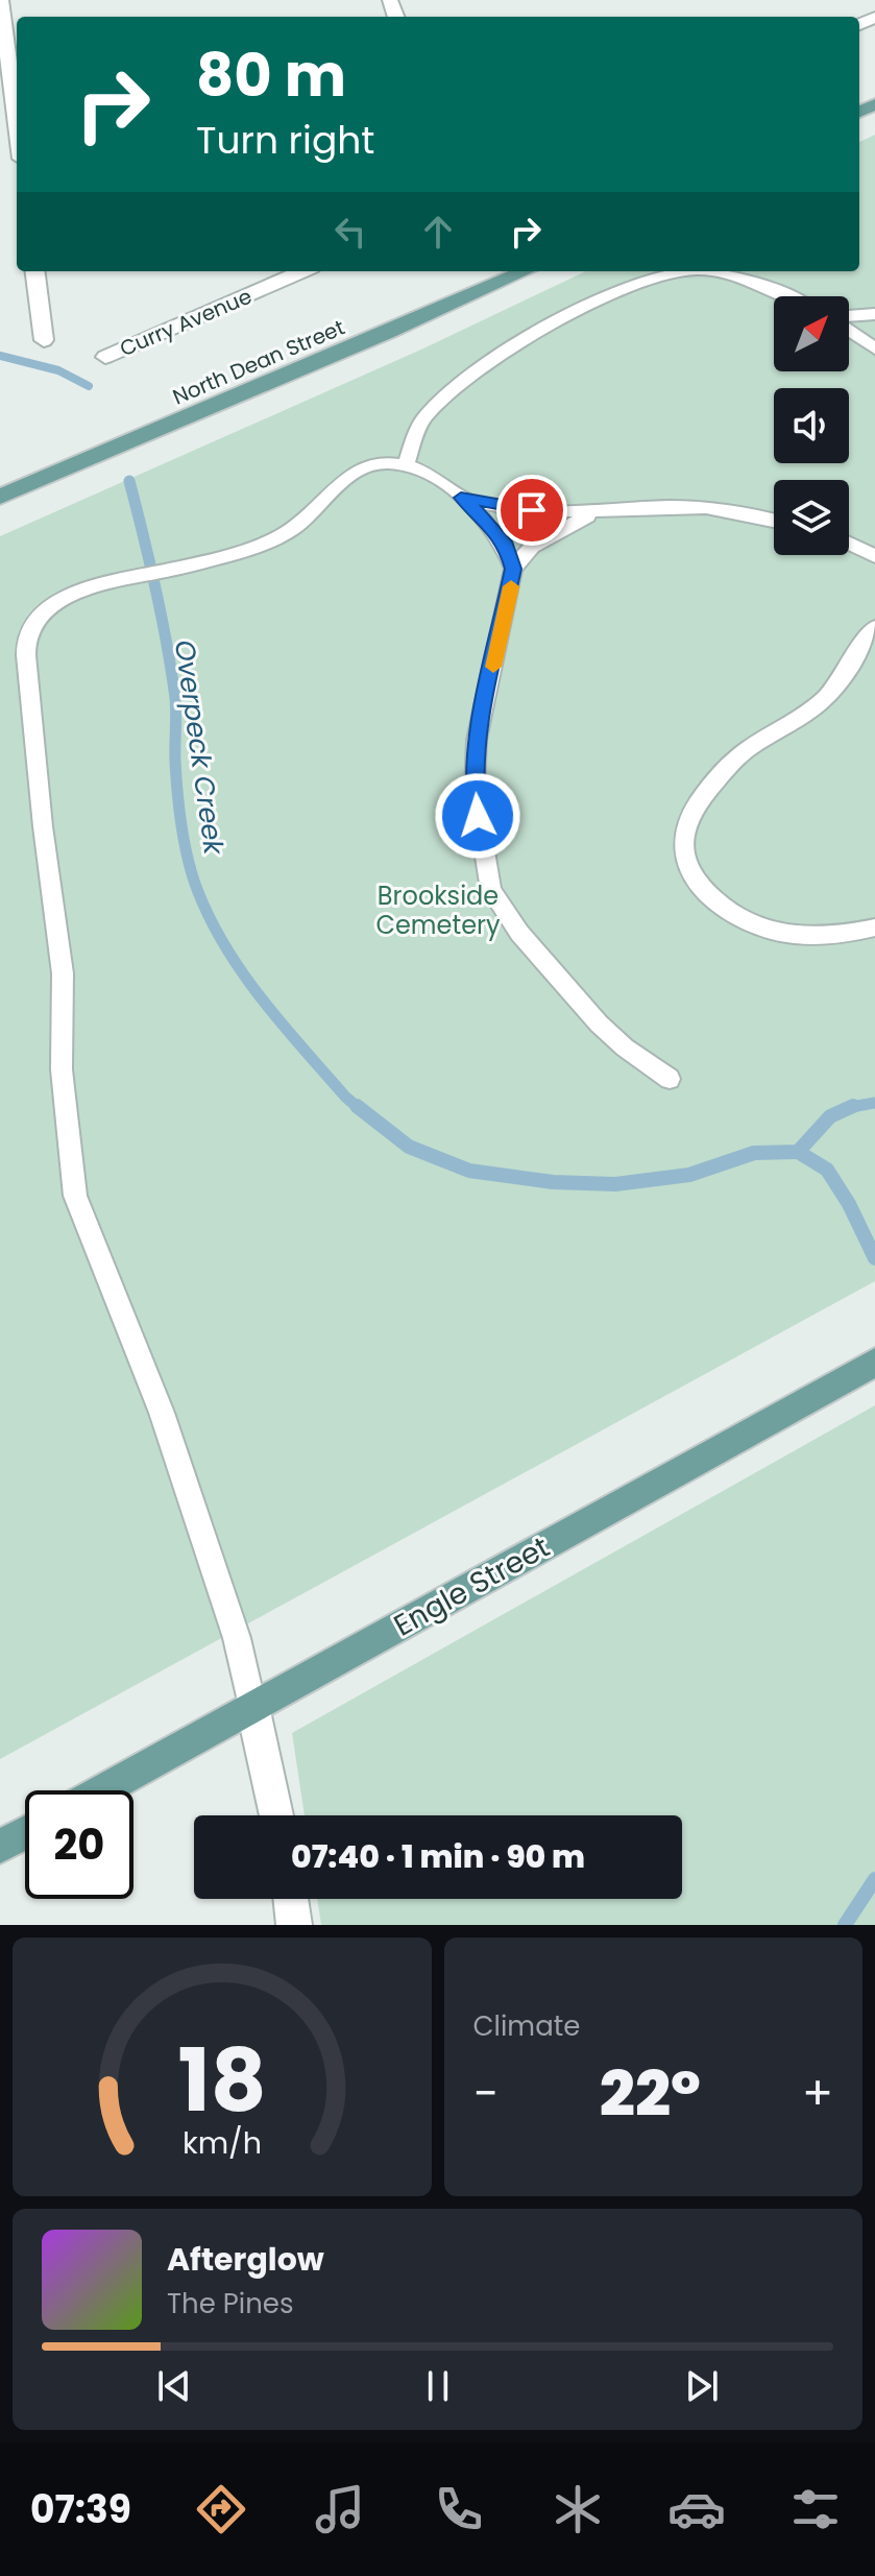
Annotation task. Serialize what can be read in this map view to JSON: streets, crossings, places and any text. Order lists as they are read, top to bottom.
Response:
{
  "streets": {
    "main road": ["North Dean Street", "Engle Street"],
    "street": ["Curry Avenue"]
  },
  "water": ["Overpeck Creek"],
  "parks": ["Brookside Cemetery"],
  "north": "top right",
  "page": {
    "turn": ["80 m", "Turn right"],
    "limit": "20",
    "trip": "07:40 · 1 min · 90 m",
    "tile": "Climate",
    "heat": ["−", "22°", "+"],
    "song": ["Afterglow", "The Pines"],
    "tabs": "07:39",
    "gauge": ["18", "km/h"]
  }
}
